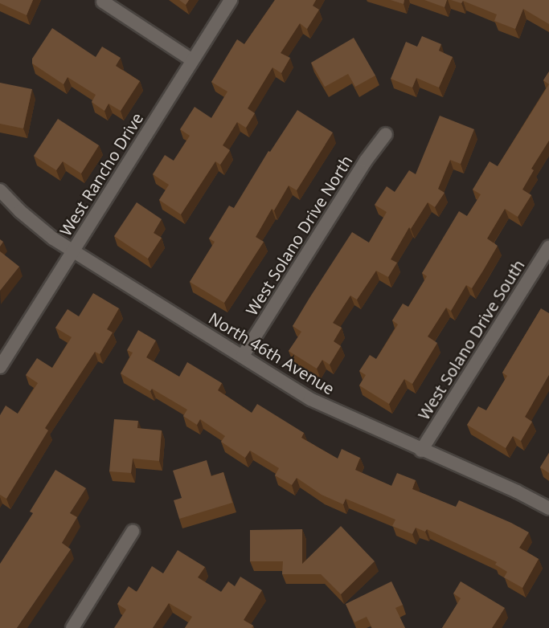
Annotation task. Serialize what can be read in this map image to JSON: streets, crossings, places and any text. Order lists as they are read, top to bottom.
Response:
{
  "streets": {
    "street": [
      "West Rancho Drive",
      "West Solano Drive North",
      "West Solano Drive South",
      "North 46th Avenue"
    ]
  },
  "crossings": [
    ["West Rancho Drive", "North 46th Avenue"],
    ["West Solano Drive North", "North 46th Avenue"],
    ["West Solano Drive South", "North 46th Avenue"]
  ]
}
